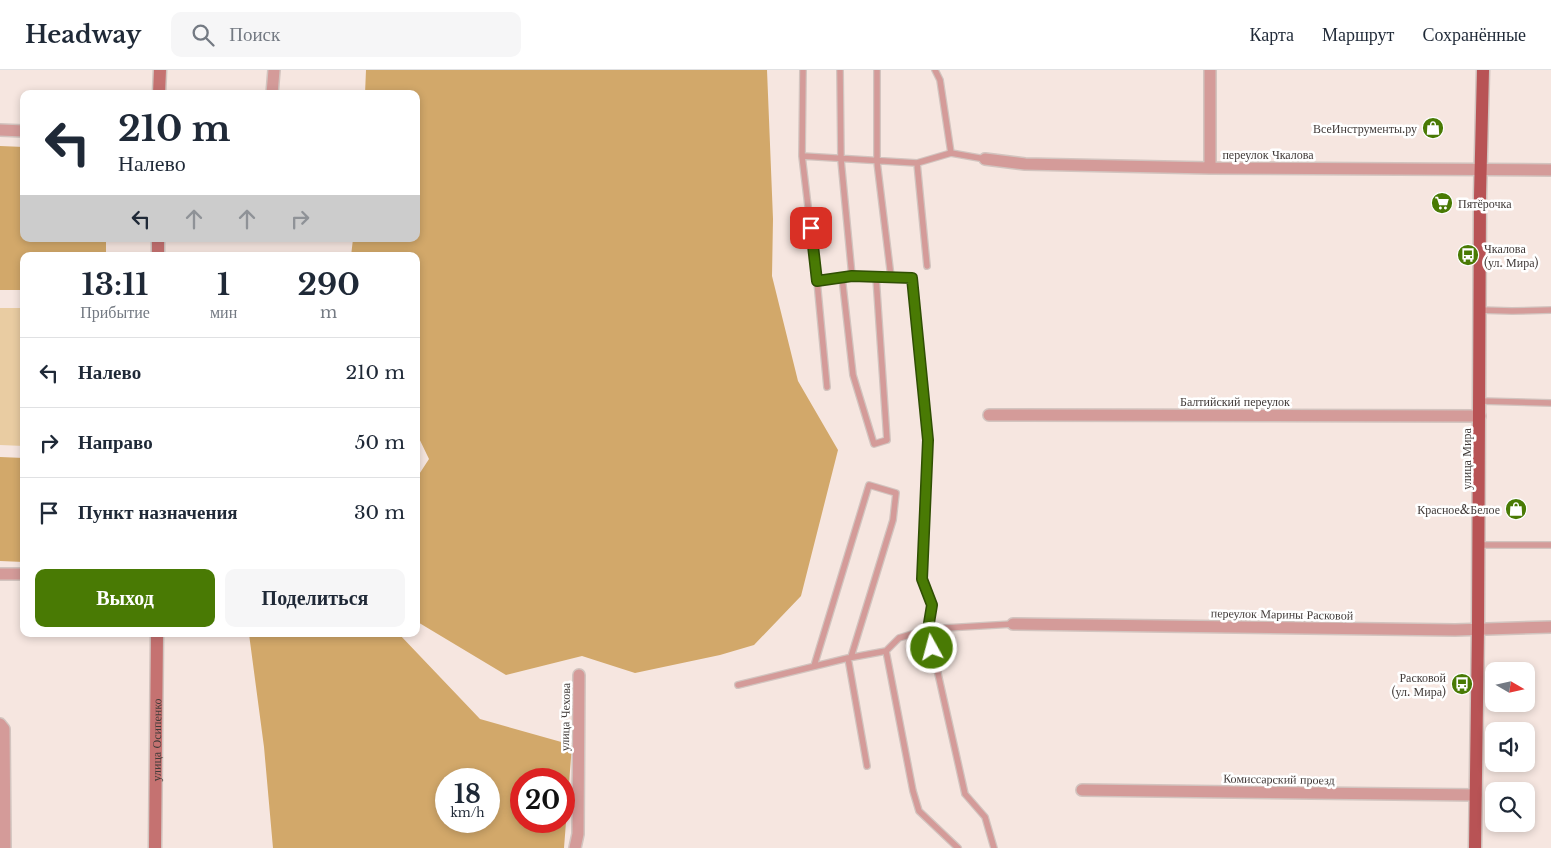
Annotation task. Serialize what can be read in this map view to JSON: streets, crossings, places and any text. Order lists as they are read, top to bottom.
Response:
{
  "streets": {
    "main road": ["улица Мира"],
    "street": [
      "переулок Чкалова",
      "Балтийский переулок",
      "переулок Марины Расковой",
      "улица Чехова",
      "улица Осипенко",
      "Комиссарский проезд"
    ]
  },
  "crossings": [
    ["переулок Чкалова", "улица Мира"],
    ["Балтийский переулок", "улица Мира"],
    ["улица Мира", "переулок Марины Расковой"],
    ["улица Мира", "Комиссарский проезд"]
  ],
  "places": {
    "shop": ["ВсеИнструменты.ру", "Красное&Белое"],
    "supermarket": ["Пятёрочка"],
    "bus stop": ["Чкалова (ул. Мира)", "Расковой (ул. Мира)"]
  },
  "north": "right",
  "page": {
    "header": "Headway",
    "search": "Поиск",
    "nav": ["Карта", "Маршрут", "Сохранённые"],
    "turn": ["210 m", "Налево"],
    "eta": [
      "13:11",
      "Прибытие",
      "1",
      "мин",
      "290",
      "m"
    ],
    "list": [
      {
        "name": "Налево",
        "value": "210 m"
      },
      {
        "name": "Направо",
        "value": "50 m"
      },
      {
        "name": "Пункт назначения",
        "value": "30 m"
      }
    ],
    "buttons": ["Выход", "Поделиться"],
    "speed": "18 km/h",
    "limit": "20"
  }
}
